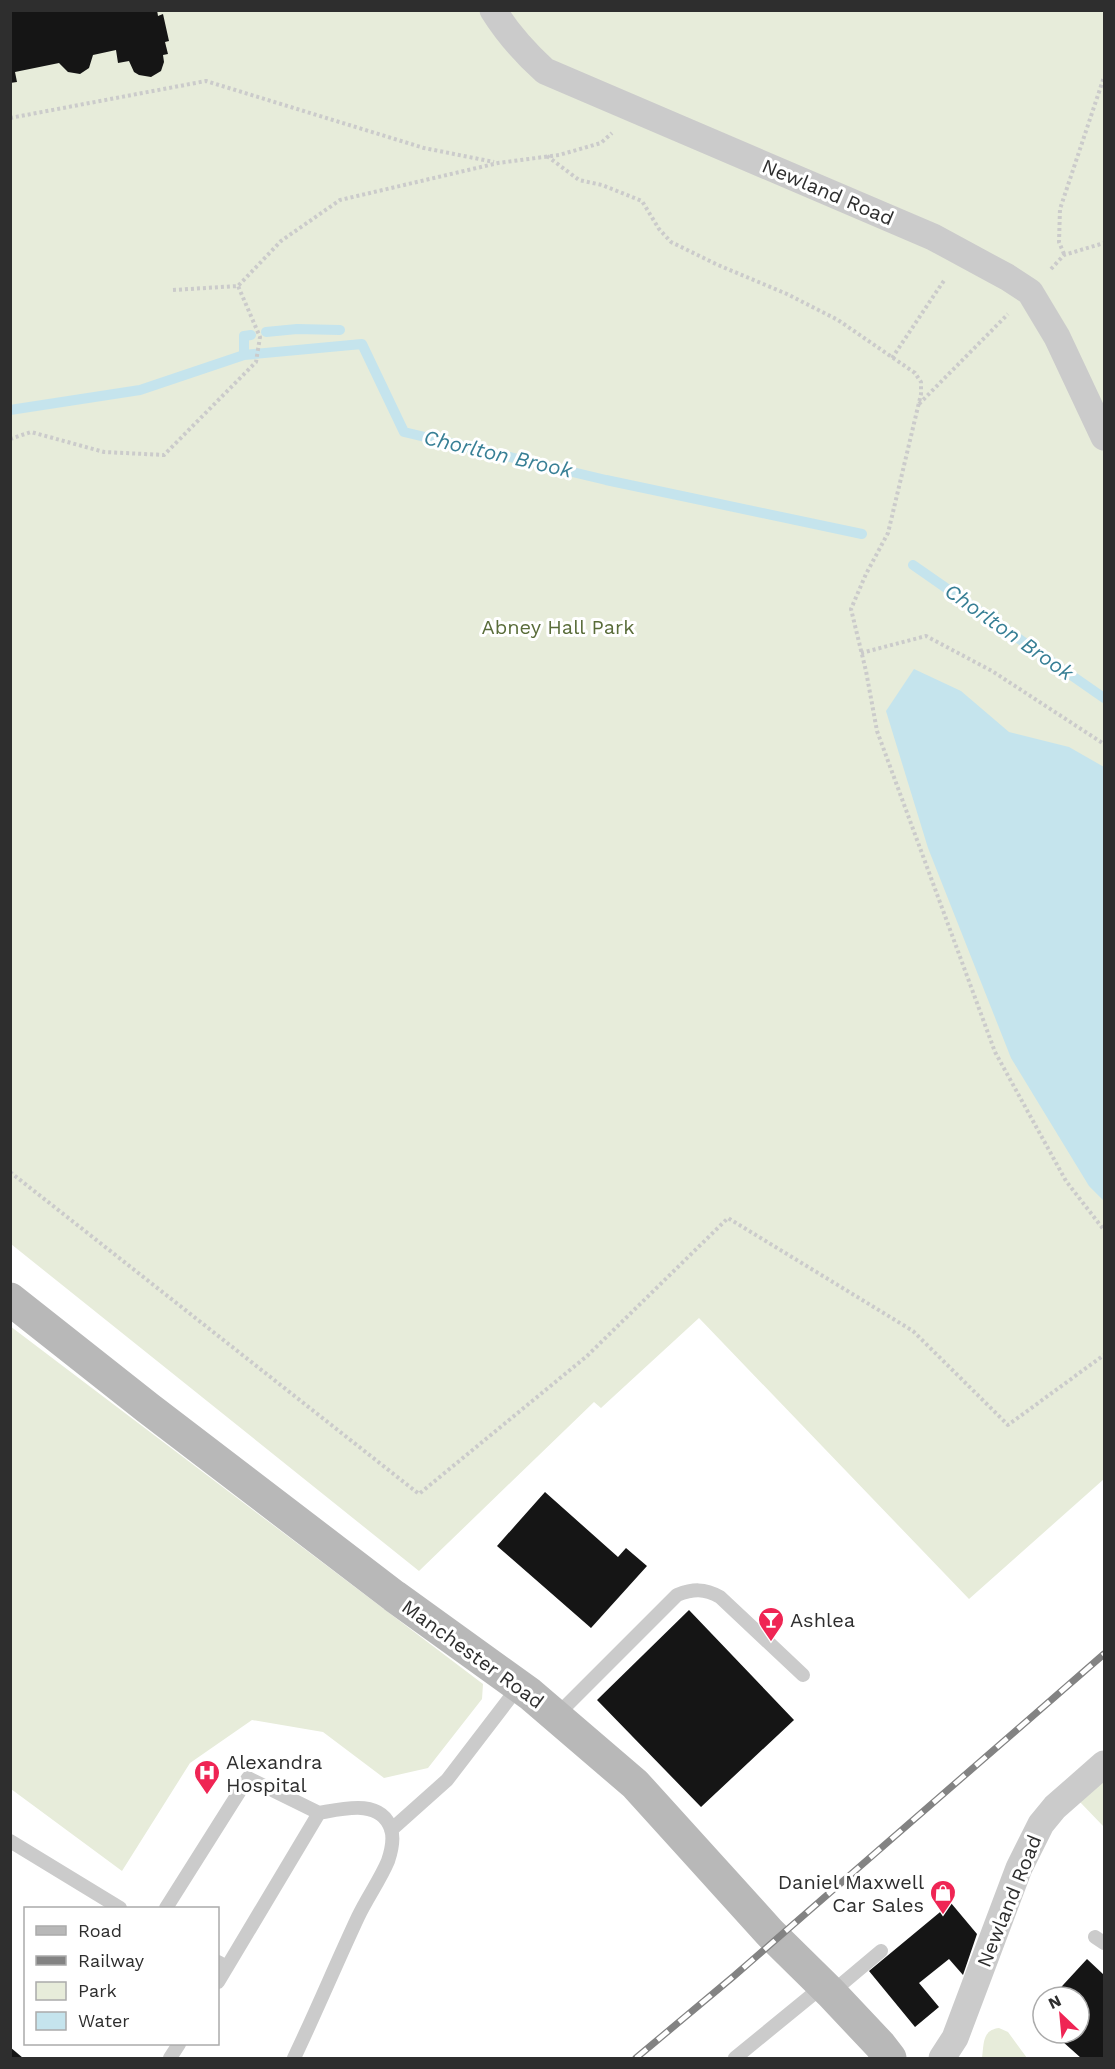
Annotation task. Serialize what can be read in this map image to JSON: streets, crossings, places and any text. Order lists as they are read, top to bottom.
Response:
{
  "streets": {
    "main road": ["Manchester Road"],
    "street": ["Newland Road"]
  },
  "water": ["Chorlton Brook"],
  "parks": ["Abney Hall Park"],
  "places": {
    "bar": ["Ashlea"],
    "hospital": ["Alexandra Hospital"],
    "shop": ["Daniel Maxwell Car Sales"]
  },
  "legend": [
    "Road",
    "Railway",
    "Park",
    "Water"
  ],
  "north": "top left"
}
